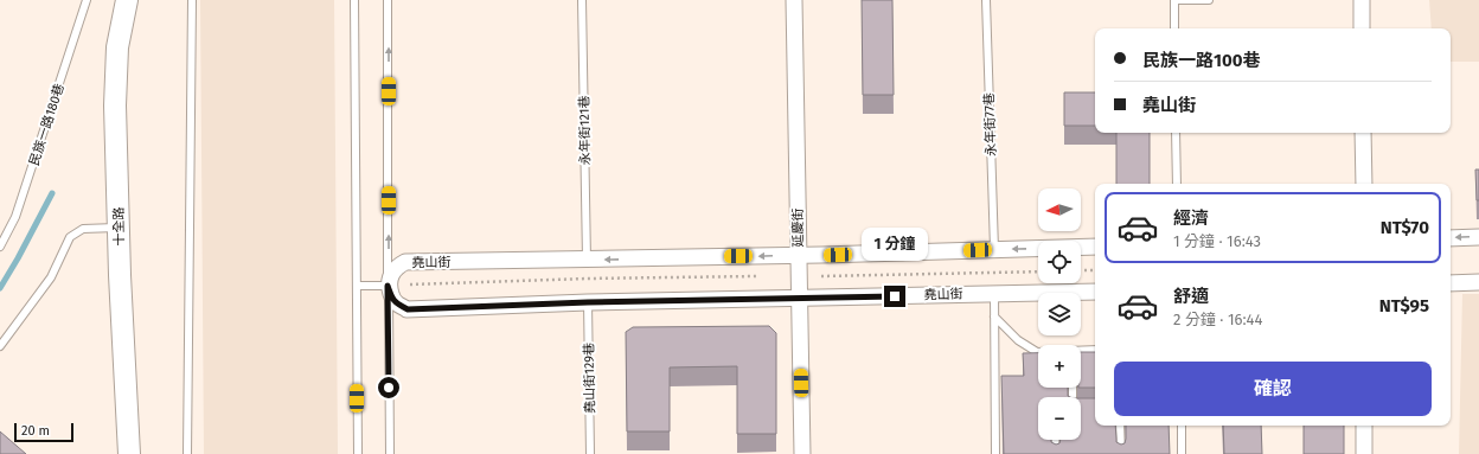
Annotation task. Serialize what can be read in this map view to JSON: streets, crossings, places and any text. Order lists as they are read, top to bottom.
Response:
{
  "streets": {
    "street": ["十全路", "延慶街", "堯山街"],
    "lane": [
      "民族一路180巷",
      "永年街77巷",
      "永年街121巷",
      "堯山街129巷"
    ]
  },
  "crossings": [
    ["永年街77巷", "堯山街"],
    ["永年街121巷", "堯山街"],
    ["延慶街", "堯山街"],
    ["堯山街", "堯山街129巷"]
  ],
  "scale_bar": "20 m",
  "north": "left",
  "page": {
    "banner": ["民族一路100巷", "堯山街"],
    "map_buttons": ["+", "−"],
    "list": [
      {
        "name": "經濟",
        "note": "1 分鐘 · 16:43",
        "value": "NT$70"
      },
      {
        "name": "舒適",
        "note": "2 分鐘 · 16:44",
        "value": "NT$95"
      }
    ],
    "bubble": "1 分鐘",
    "buttons": "確認",
    "scale": "20 m"
  }
}
